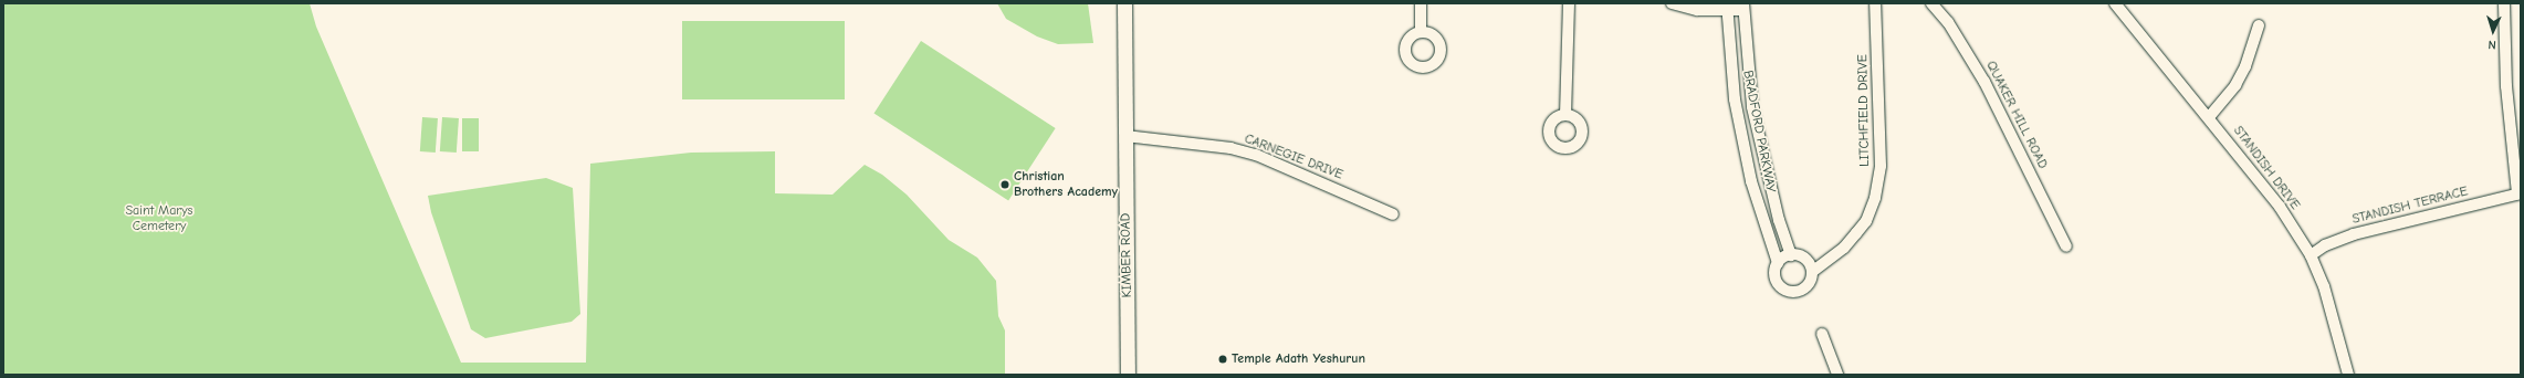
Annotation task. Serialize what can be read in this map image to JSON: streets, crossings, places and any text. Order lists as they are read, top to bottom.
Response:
{
  "streets": {
    "street": [
      "LITCHFIELD DRIVE",
      "QUAKER HILL ROAD",
      "BRADFORD PARKWAY",
      "CARNEGIE DRIVE",
      "STANDISH DRIVE",
      "STANDISH TERRACE",
      "KIMBER ROAD"
    ]
  },
  "crossings": [
    ["LITCHFIELD DRIVE", "BRADFORD PARKWAY"],
    ["CARNEGIE DRIVE", "KIMBER ROAD"],
    ["STANDISH DRIVE", "STANDISH TERRACE"]
  ],
  "parks": ["Saint Marys Cemetery"],
  "places": ["Christian Brothers Academy", "Temple Adath Yeshurun"],
  "north": "bottom"
}
